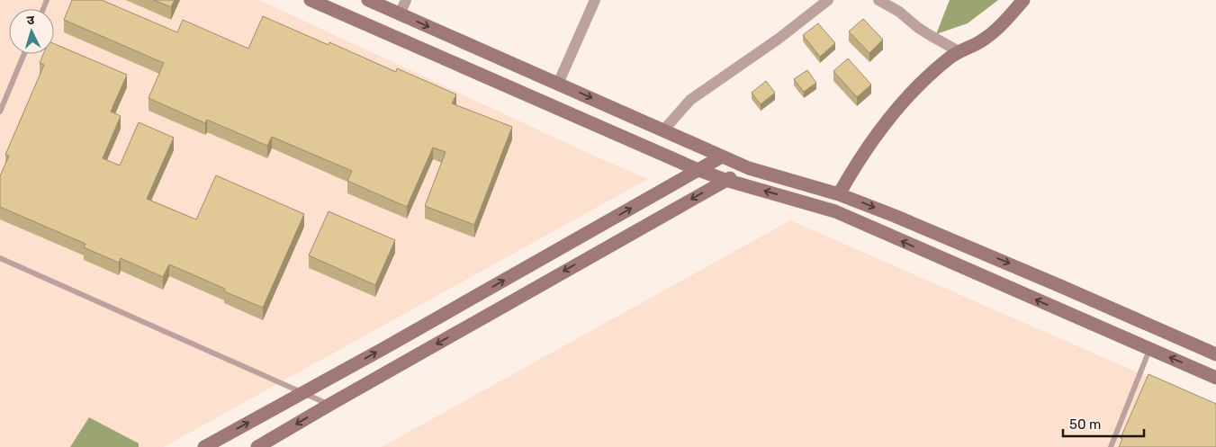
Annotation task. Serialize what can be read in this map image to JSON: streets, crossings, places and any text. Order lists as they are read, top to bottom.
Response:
{
  "scale_bar": "50 m",
  "north": "top"
}
